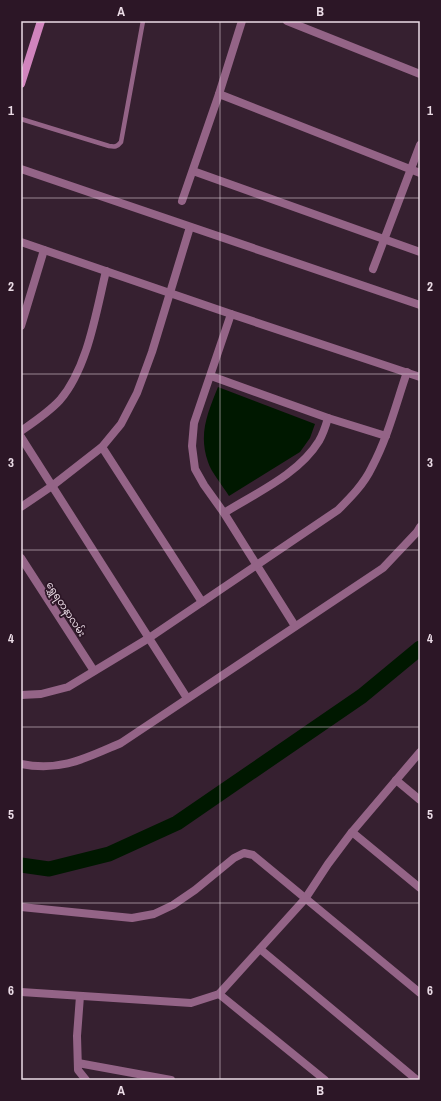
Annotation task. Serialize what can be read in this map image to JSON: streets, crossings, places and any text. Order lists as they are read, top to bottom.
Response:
{
  "streets": {
    "street": ["ရွှေရတနာလမ်း"]
  },
  "grid": {
    "columns": ["A", "B"],
    "rows": [
      "1",
      "2",
      "3",
      "4",
      "5",
      "6"
    ]
  }
}
